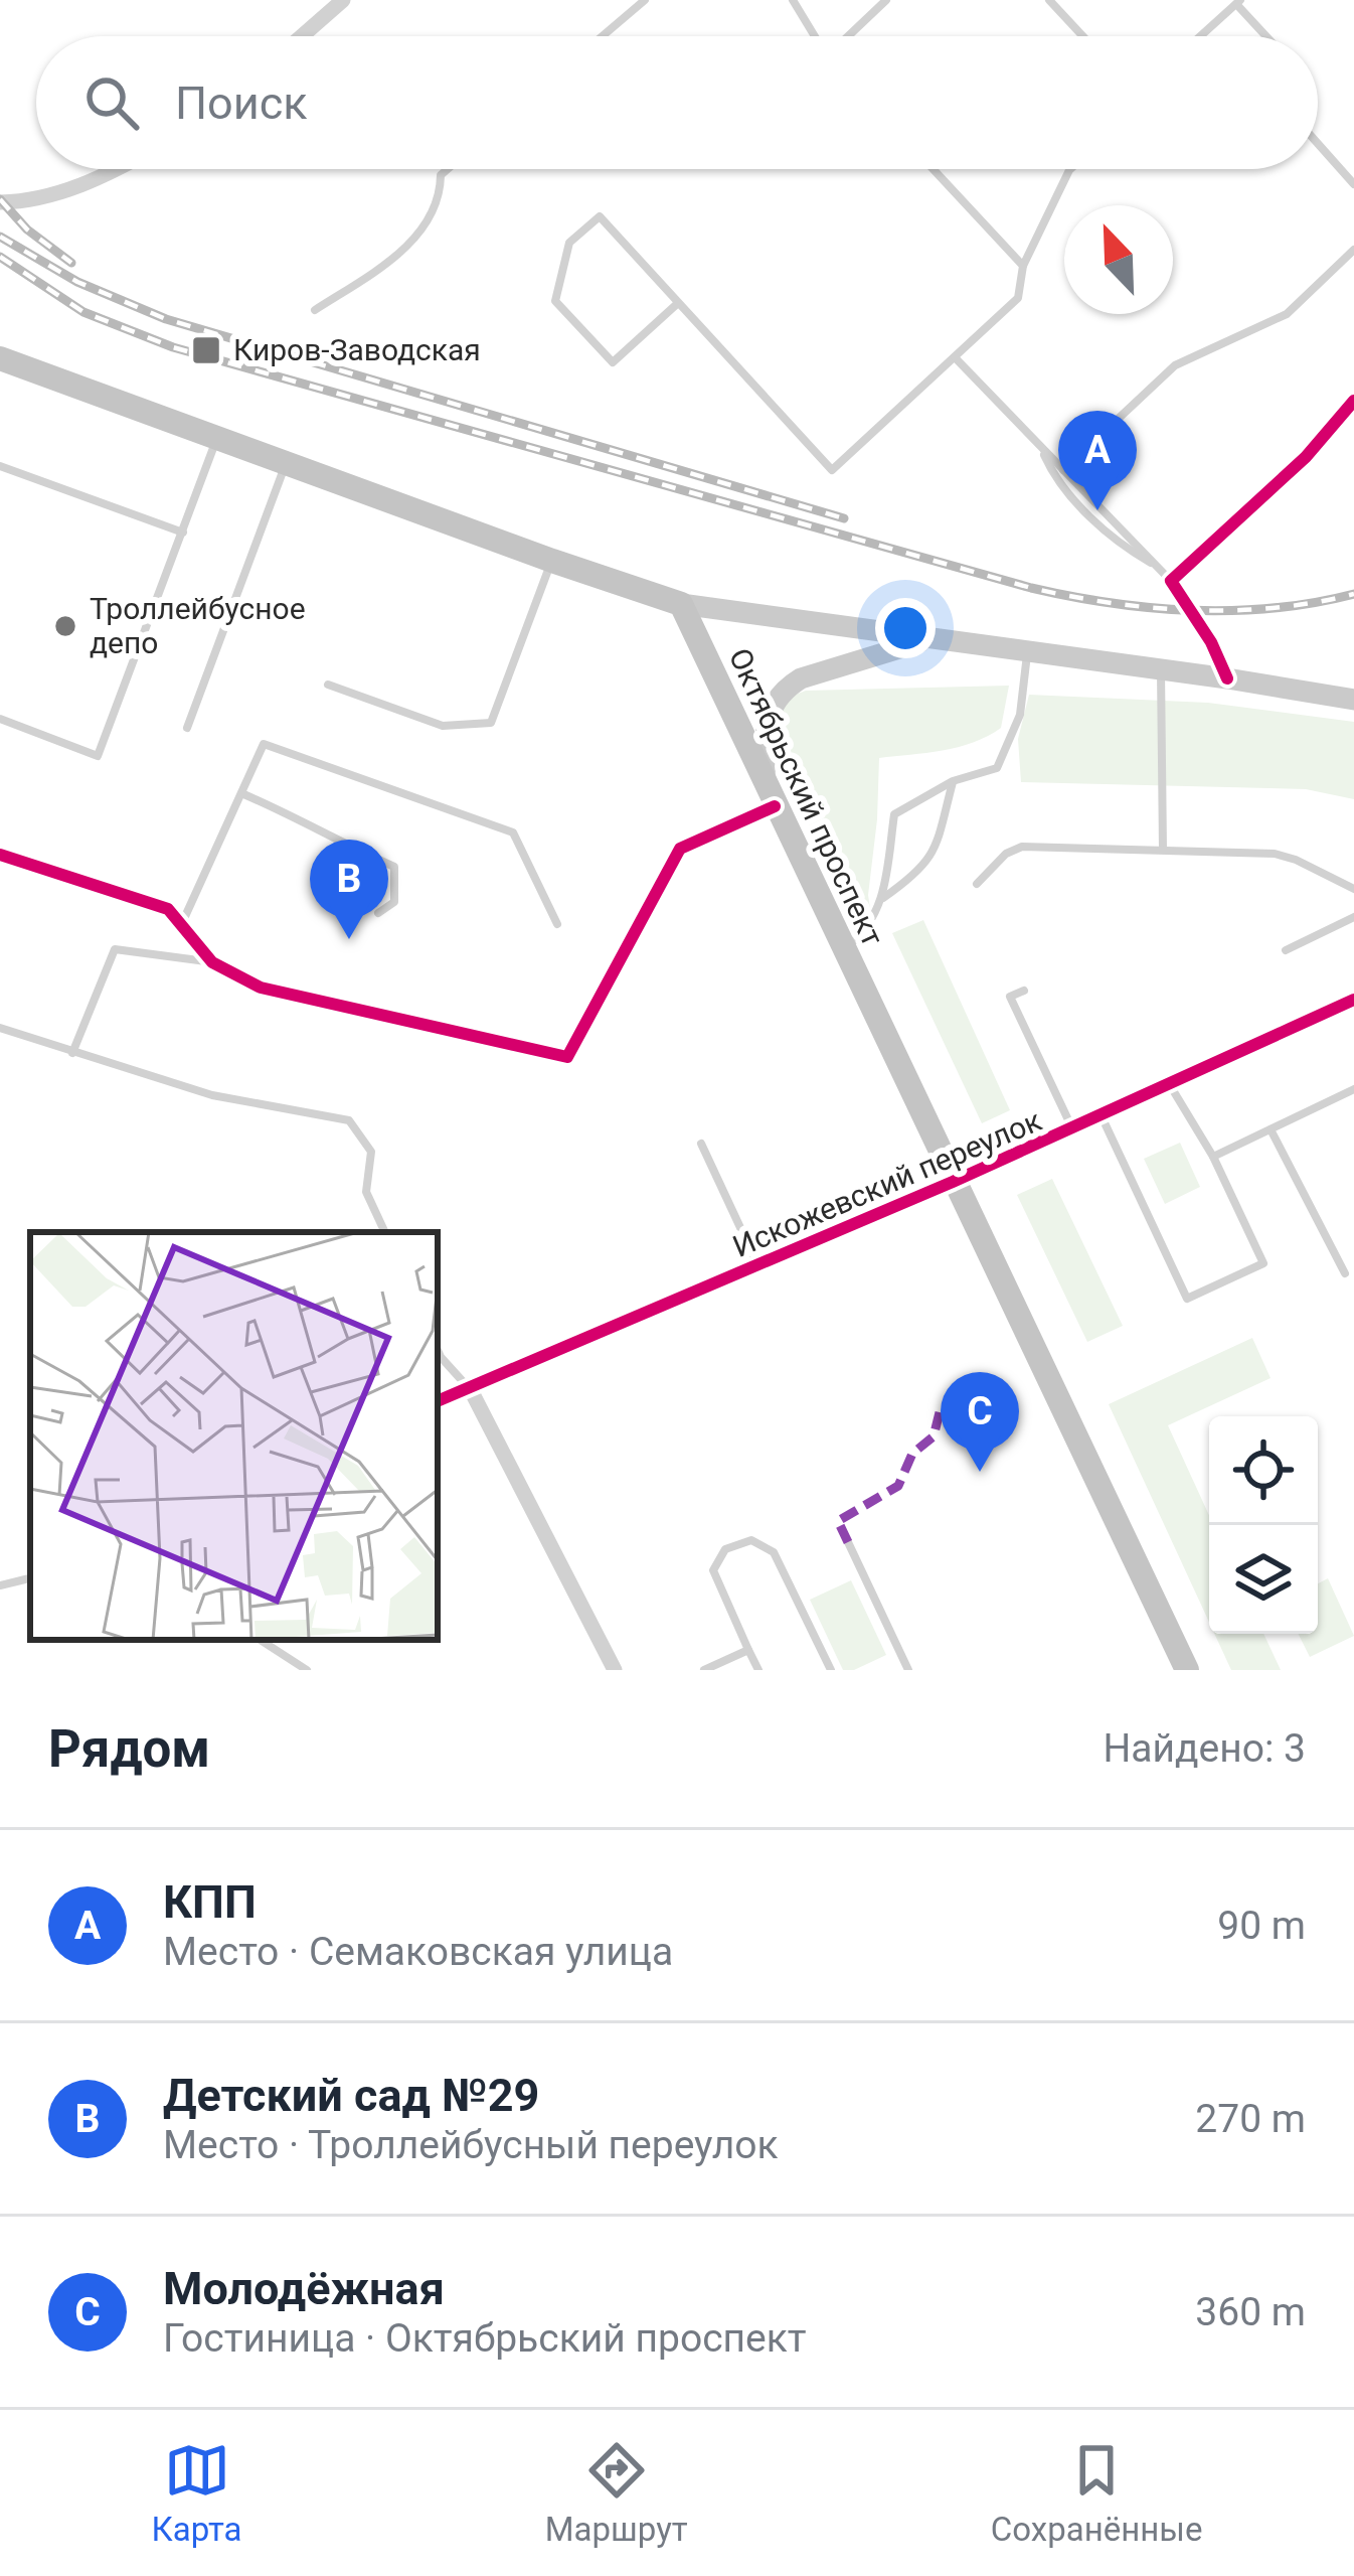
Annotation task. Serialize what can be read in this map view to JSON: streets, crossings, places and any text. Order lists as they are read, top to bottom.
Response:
{
  "streets": {
    "main road": ["Октябрьский проспект"],
    "street": ["Искожевский переулок"]
  },
  "crossings": [
    ["Октябрьский проспект", "Искожевский переулок"]
  ],
  "places": {
    "transit": ["Киров-Заводская"],
    "other": ["Троллейбусное депо"]
  },
  "north": "top left",
  "page": {
    "search": "Поиск",
    "pins": ["A", "B", "C"],
    "heading": ["Рядом", "Найдено: 3"],
    "list": [
      {
        "mark": "A",
        "name": "КПП",
        "note": "Место · Семаковская улица",
        "value": "90 m"
      },
      {
        "mark": "B",
        "name": "Детский сад №29",
        "note": "Место · Троллейбусный переулок",
        "value": "270 m"
      },
      {
        "mark": "C",
        "name": "Молодёжная",
        "note": "Гостиница · Октябрьский проспект",
        "value": "360 m"
      }
    ],
    "nav": ["Карта", "Маршрут", "Сохранённые"]
  }
}
